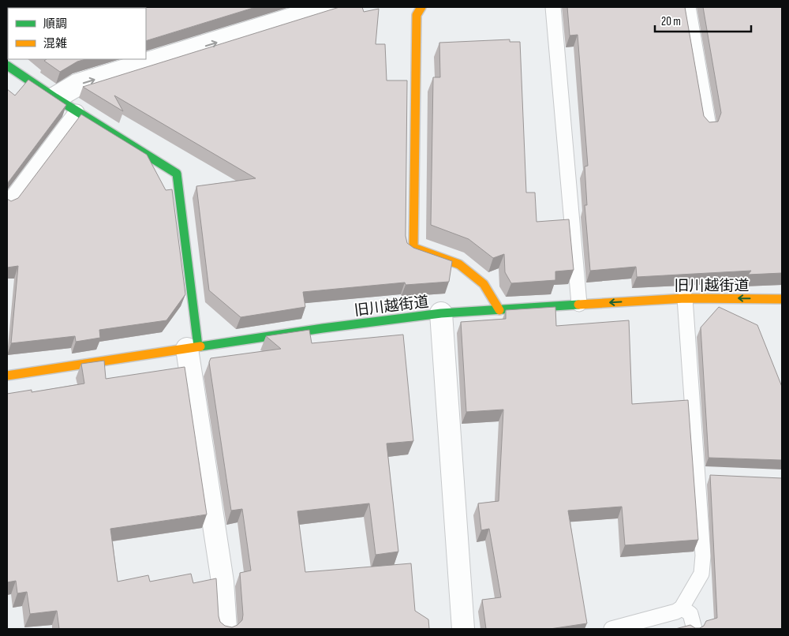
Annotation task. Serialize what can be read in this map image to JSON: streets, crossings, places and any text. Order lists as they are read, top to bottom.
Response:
{
  "streets": {
    "street": ["旧川越街道"]
  },
  "legend": ["順調", "混雑"],
  "scale_bar": "20 m"
}
